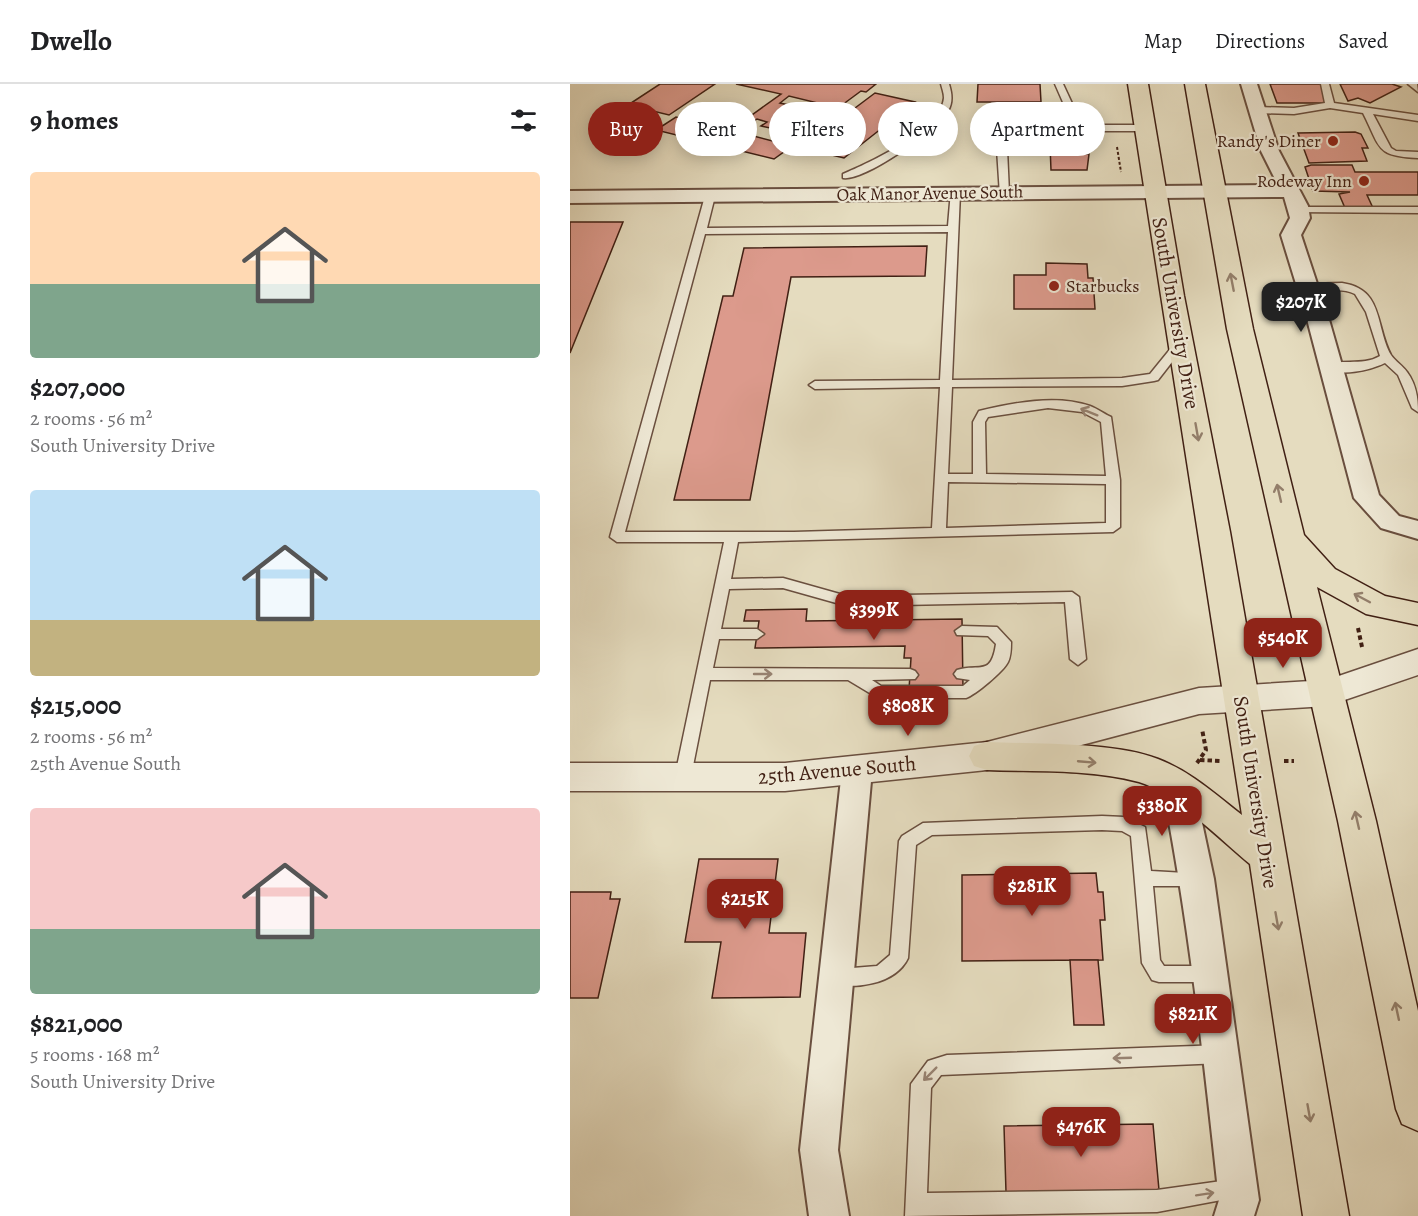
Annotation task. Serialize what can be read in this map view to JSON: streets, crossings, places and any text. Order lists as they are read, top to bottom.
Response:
{
  "streets": {
    "main road": ["South University Drive"],
    "street": ["Oak Manor Avenue South", "25th Avenue South"]
  },
  "crossings": [
    ["Oak Manor Avenue South", "South University Drive"],
    ["South University Drive", "25th Avenue South"]
  ],
  "places": ["Randy's Diner", "Rodeway Inn", "Starbucks"],
  "page": {
    "header": "Dwello",
    "nav": ["Map", "Directions", "Saved"],
    "heading": "9 homes",
    "chip": [
      "Buy",
      "Rent",
      "Filters",
      "New",
      "Apartment"
    ],
    "list": [
      {
        "name": "$207,000",
        "note": "2 rooms · 56 m² · South University Drive"
      },
      {
        "name": "$215,000",
        "note": "2 rooms · 56 m² · 25th Avenue South"
      },
      {
        "name": "$821,000",
        "note": "5 rooms · 168 m² · South University Drive"
      }
    ],
    "price": [
      "$207K",
      "$399K",
      "$540K",
      "$808K",
      "$380K",
      "$281K",
      "$215K",
      "$821K",
      "$476K"
    ]
  }
}
